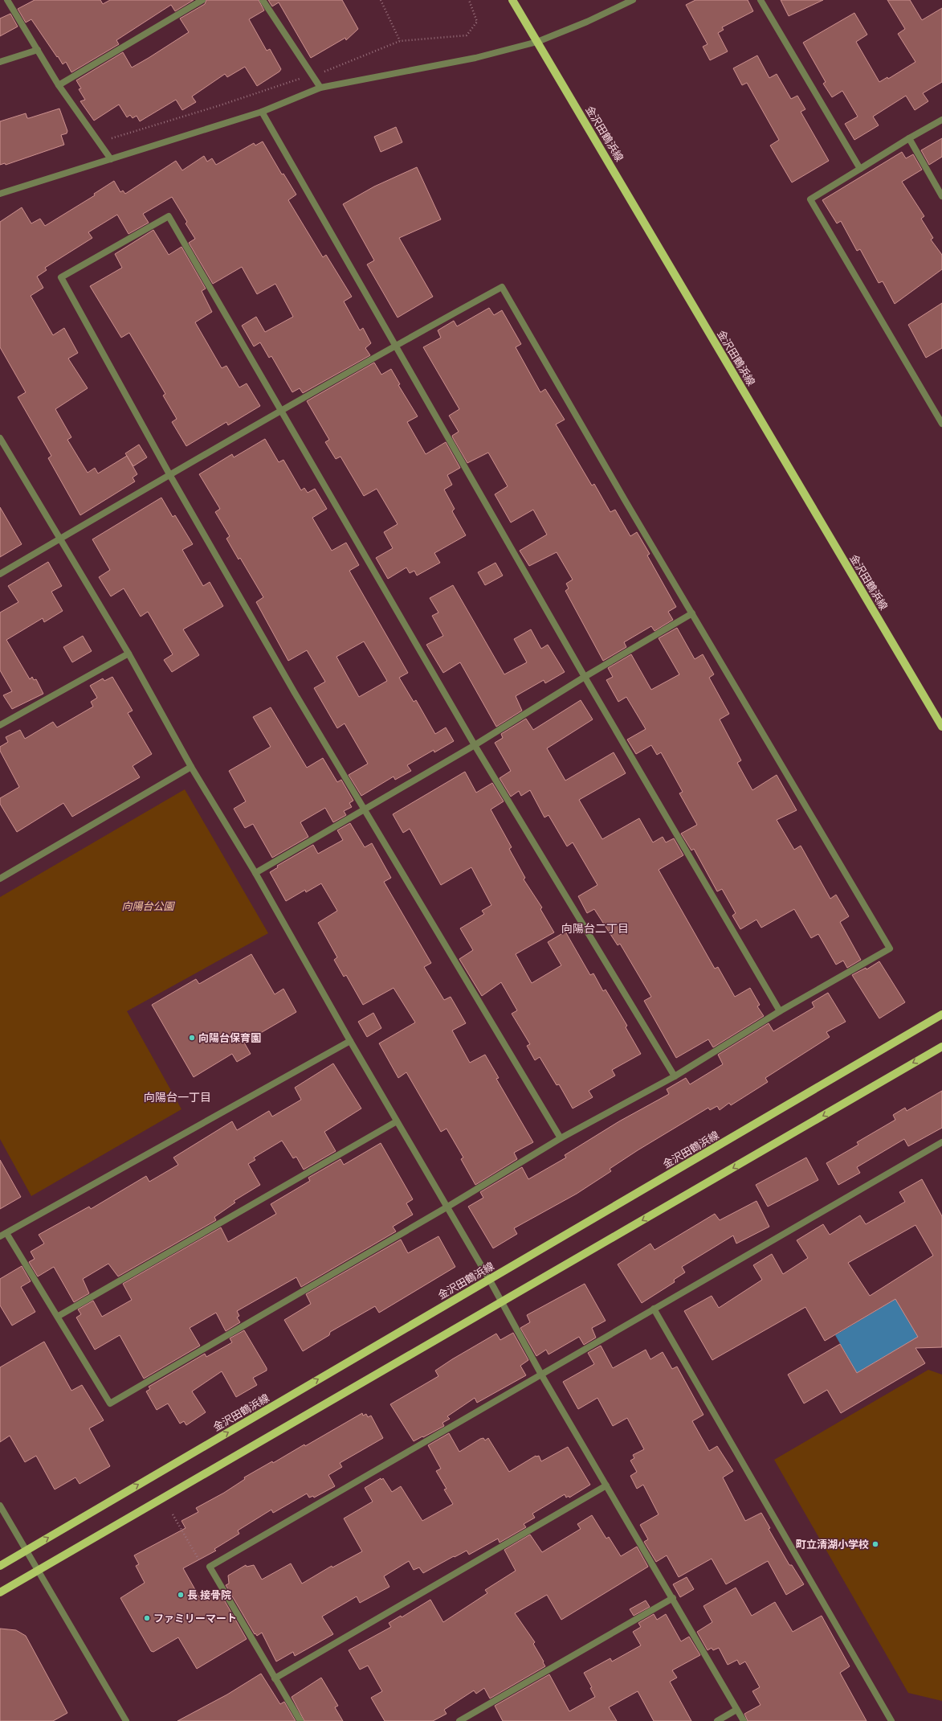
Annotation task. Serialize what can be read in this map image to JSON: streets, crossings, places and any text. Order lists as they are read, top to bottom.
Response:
{
  "streets": {
    "main road": ["金沢田鶴浜線"]
  },
  "districts": ["向陽台二丁目", "向陽台一丁目"],
  "parks": ["向陽台公園"],
  "places": [
    "向陽台保育園",
    "町立清湖小学校",
    "長 接骨院",
    "ファミリーマート"
  ]
}
